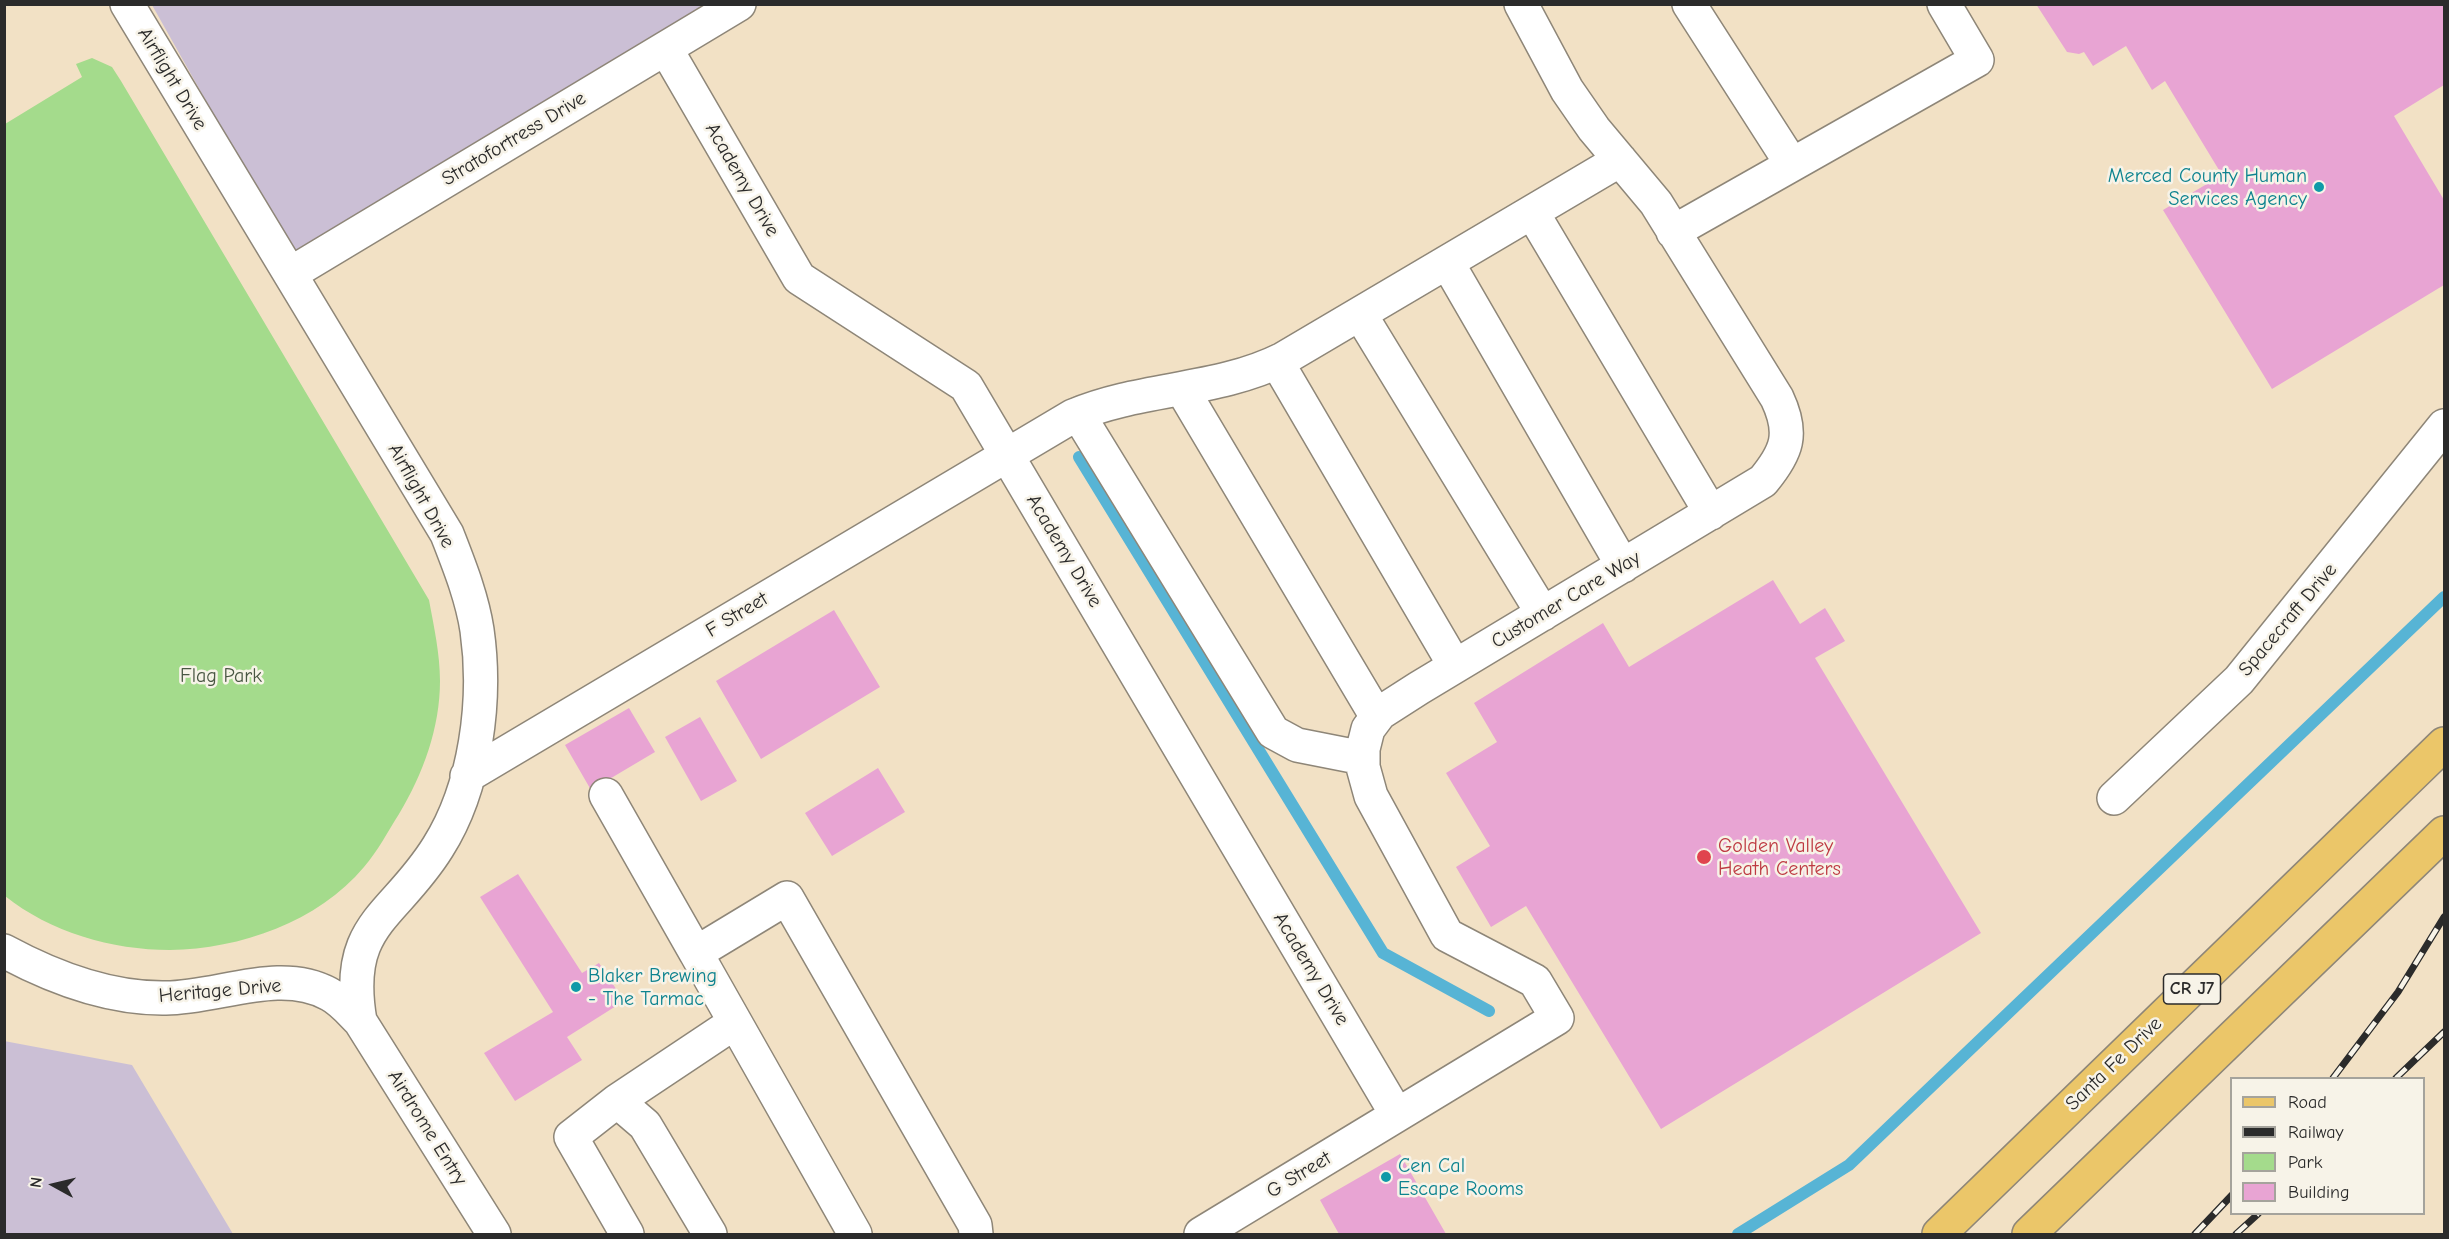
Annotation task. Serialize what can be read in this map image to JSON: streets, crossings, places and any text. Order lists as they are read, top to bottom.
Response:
{
  "streets": {
    "main road": ["CR J7", "Santa Fe Drive"],
    "street": [
      "Airflight Drive",
      "Stratofortress Drive",
      "Academy Drive",
      "Customer Care Way",
      "F Street",
      "Spacecraft Drive",
      "Heritage Drive",
      "Airdrome Entry",
      "G Street"
    ]
  },
  "crossings": [
    ["Airflight Drive", "Stratofortress Drive"],
    ["Airflight Drive", "F Street"],
    ["Airflight Drive", "Heritage Drive"],
    ["Airflight Drive", "Airdrome Entry"],
    ["Stratofortress Drive", "Academy Drive"],
    ["Academy Drive", "F Street"],
    ["Academy Drive", "G Street"],
    ["Customer Care Way", "F Street"],
    ["Heritage Drive", "Airdrome Entry"]
  ],
  "parks": ["Flag Park"],
  "places": [
    "Merced County Human Services Agency",
    "Golden Valley Heath Centers",
    "Blaker Brewing - The Tarmac",
    "Cen Cal Escape Rooms"
  ],
  "legend": [
    "Road",
    "Railway",
    "Park",
    "Building"
  ],
  "north": "left"
}
